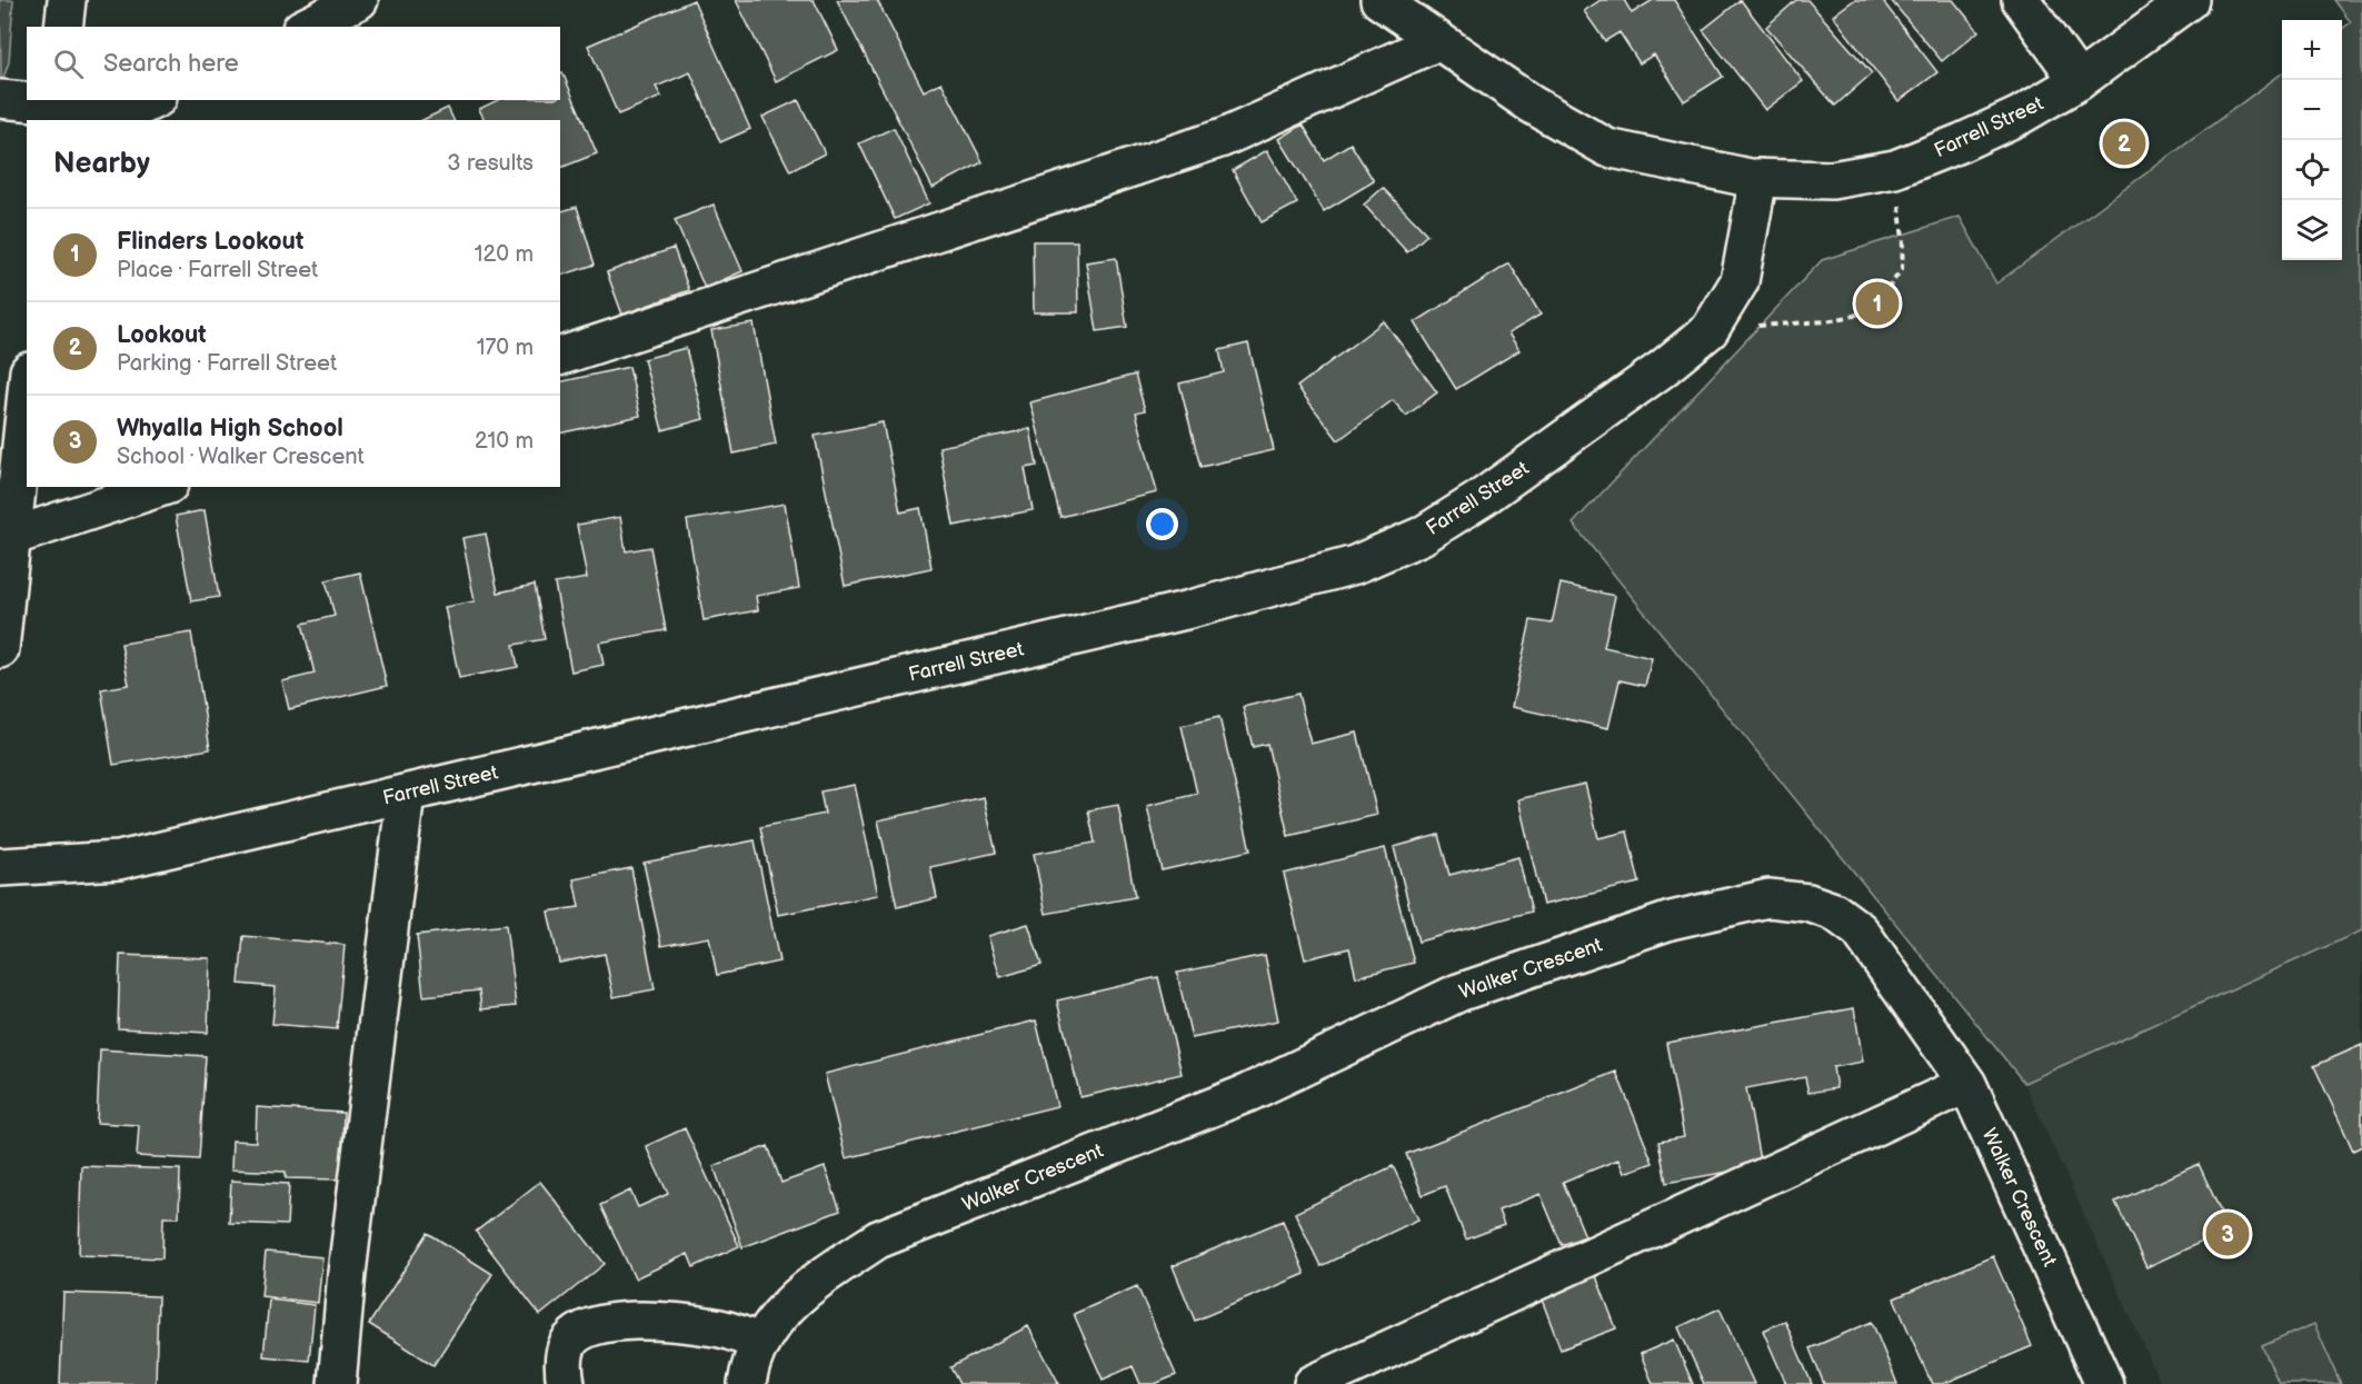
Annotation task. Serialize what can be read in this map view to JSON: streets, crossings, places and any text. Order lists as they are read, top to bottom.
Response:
{
  "streets": {
    "street": ["Farrell Street", "Walker Crescent"]
  },
  "page": {
    "map_buttons": ["+", "−"],
    "search": "Search here",
    "pins": ["2", "1", "3"],
    "heading": ["Nearby", "3 results"],
    "list": [
      {
        "mark": "1",
        "name": "Flinders Lookout",
        "note": "Place · Farrell Street",
        "value": "120 m"
      },
      {
        "mark": "2",
        "name": "Lookout",
        "note": "Parking · Farrell Street",
        "value": "170 m"
      },
      {
        "mark": "3",
        "name": "Whyalla High School",
        "note": "School · Walker Crescent",
        "value": "210 m"
      }
    ]
  }
}
